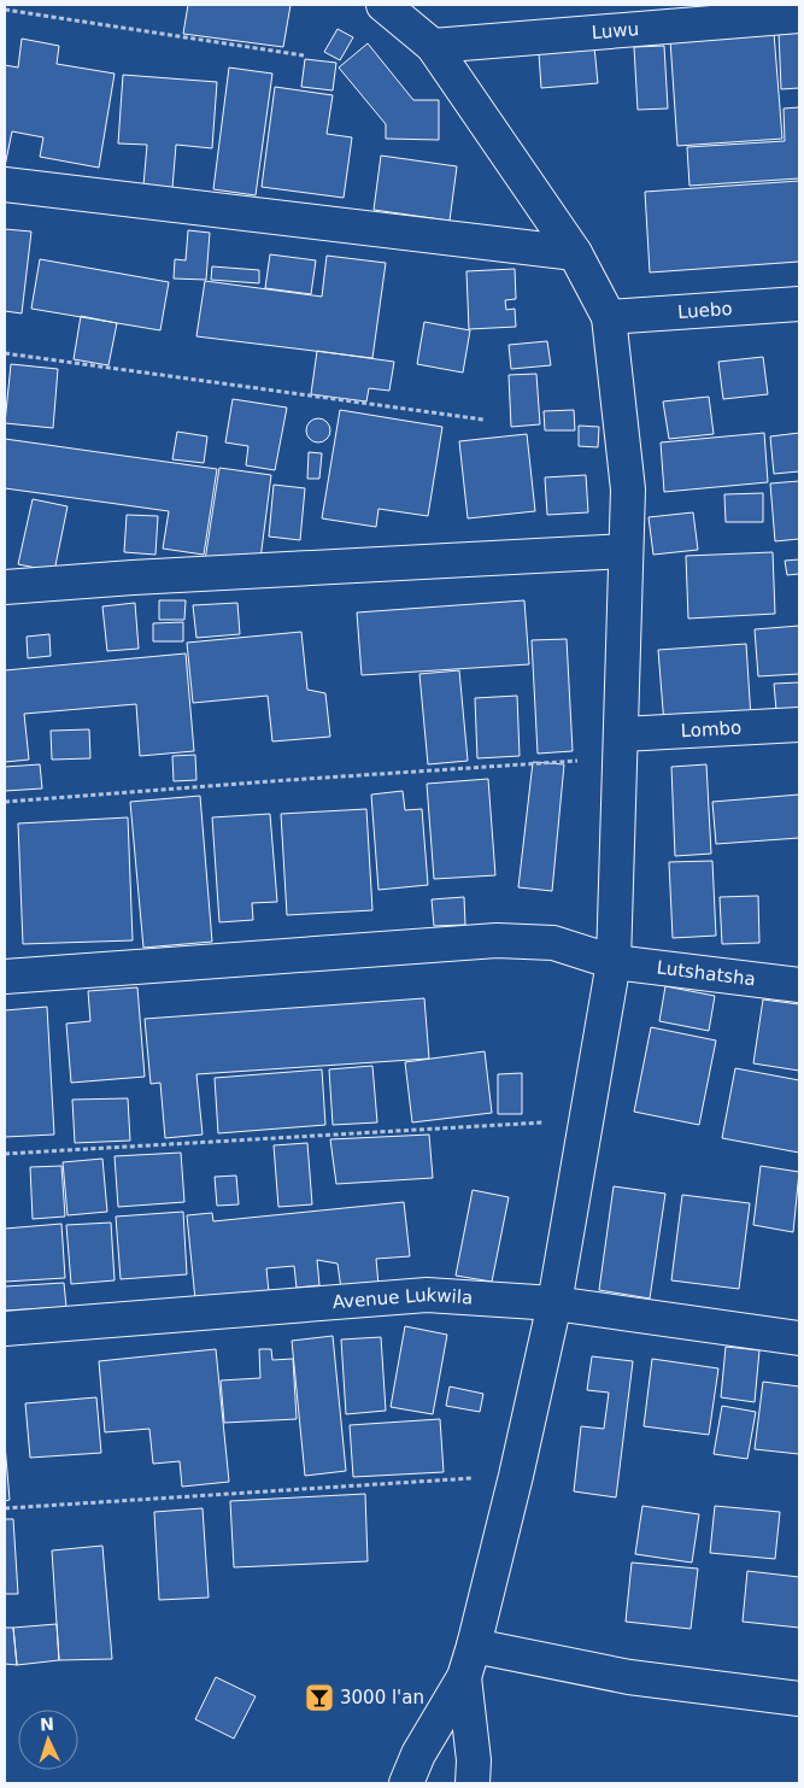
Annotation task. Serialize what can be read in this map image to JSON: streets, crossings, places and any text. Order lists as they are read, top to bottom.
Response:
{
  "streets": {
    "street": [
      "Luwu",
      "Luebo",
      "Lombo",
      "Lutshatsha",
      "Avenue Lukwila"
    ]
  },
  "places": {
    "bar": ["3000 l'an"]
  },
  "north": "top"
}
